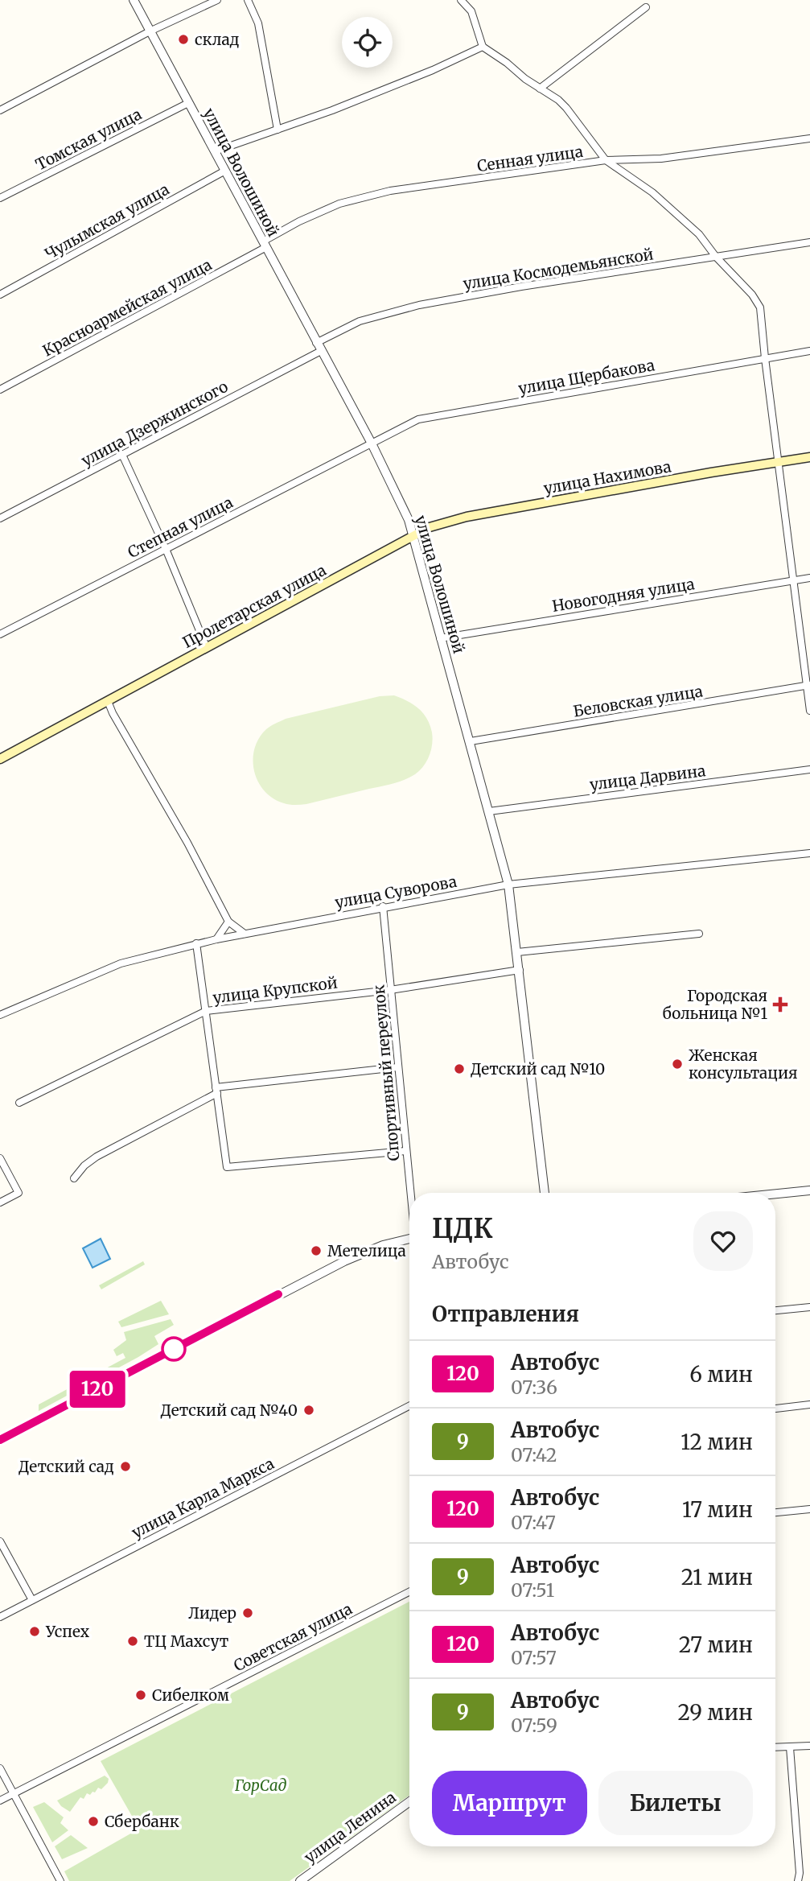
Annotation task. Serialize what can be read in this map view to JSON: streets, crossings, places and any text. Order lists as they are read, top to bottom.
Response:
{
  "streets": {
    "main road": ["улица Нахимова", "Пролетарская улица"],
    "street": [
      "Томская улица",
      "Сенная улица",
      "улица Волошиной",
      "Чулымская улица",
      "улица Космодемьянской",
      "Красноармейская улица",
      "улица Щербакова",
      "улица Дзержинского",
      "Степная улица",
      "Новогодняя улица",
      "Беловская улица",
      "улица Дарвина",
      "улица Суворова",
      "улица Крупской",
      "Спортивный переулок",
      "улица Карла Маркса",
      "Советская улица",
      "улица Ленина"
    ]
  },
  "crossings": [
    ["Томская улица", "улица Волошиной"],
    ["Сенная улица", "улица Волошиной"],
    ["Сенная улица", "Красноармейская улица"],
    ["улица Волошиной", "Чулымская улица"],
    ["улица Волошиной", "улица Космодемьянской"],
    ["улица Волошиной", "Красноармейская улица"],
    ["улица Волошиной", "улица Щербакова"],
    ["улица Волошиной", "улица Дзержинского"],
    ["улица Волошиной", "улица Нахимова"],
    ["улица Волошиной", "Степная улица"],
    ["улица Волошиной", "Новогодняя улица"],
    ["улица Волошиной", "Пролетарская улица"],
    ["улица Волошиной", "Беловская улица"],
    ["улица Волошиной", "улица Дарвина"],
    ["улица Волошиной", "улица Суворова"],
    ["улица Волошиной", "улица Крупской"],
    ["улица Щербакова", "Степная улица"],
    ["улица Нахимова", "Пролетарская улица"],
    ["улица Суворова", "Спортивный переулок"],
    ["улица Крупской", "Спортивный переулок"]
  ],
  "parks": ["ГорСад"],
  "places": {
    "other": [
      "склад",
      "Женская консультация",
      "Детский сад №10",
      "Метелица",
      "Детский сад №40",
      "Детский сад",
      "Лидер",
      "Успех",
      "ТЦ Махсут",
      "Сибелком",
      "Сбербанк"
    ],
    "health": ["Городская больница №1"]
  },
  "lines": ["bus line 120"],
  "page": {
    "on_map": "120",
    "heading": [
      ["ЦДК", "Автобус"],
      "Отправления"
    ],
    "list": [
      {
        "mark": "120",
        "name": "Автобус",
        "note": "07:36",
        "value": "6 мин"
      },
      {
        "mark": "9",
        "name": "Автобус",
        "note": "07:42",
        "value": "12 мин"
      },
      {
        "mark": "120",
        "name": "Автобус",
        "note": "07:47",
        "value": "17 мин"
      },
      {
        "mark": "9",
        "name": "Автобус",
        "note": "07:51",
        "value": "21 мин"
      },
      {
        "mark": "120",
        "name": "Автобус",
        "note": "07:57",
        "value": "27 мин"
      },
      {
        "mark": "9",
        "name": "Автобус",
        "note": "07:59",
        "value": "29 мин"
      }
    ],
    "buttons": ["Маршрут", "Билеты"]
  }
}
